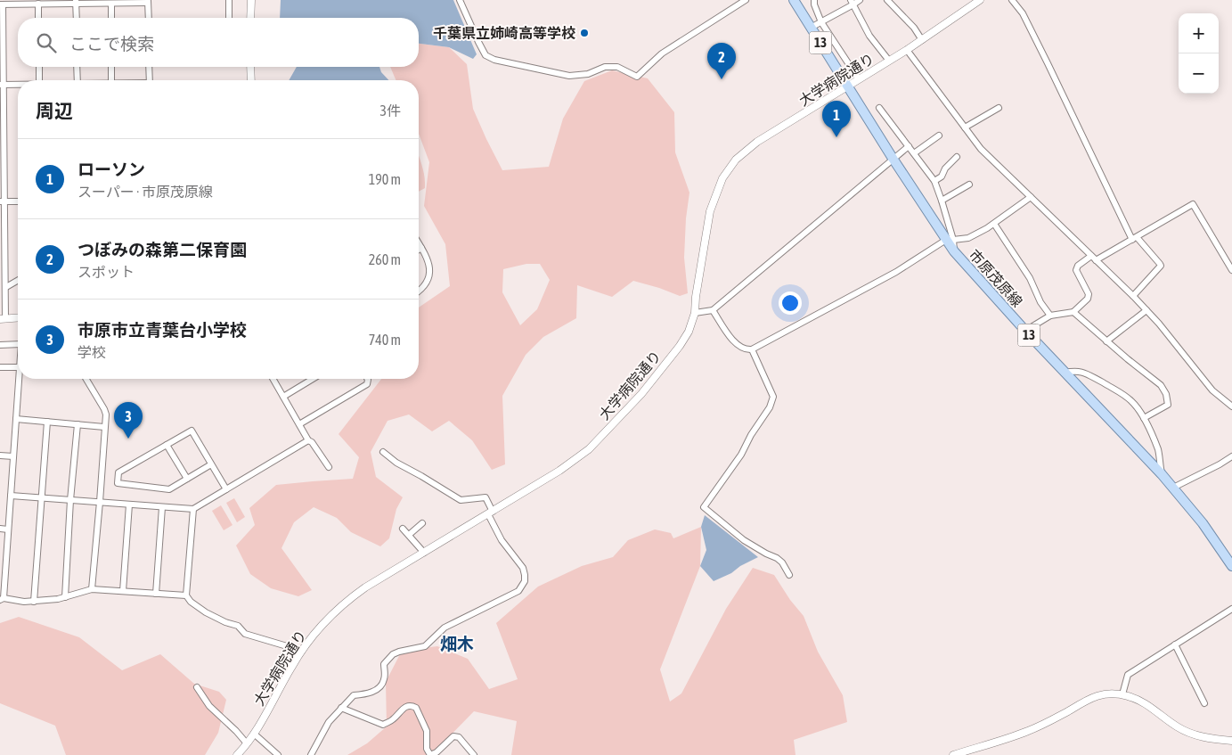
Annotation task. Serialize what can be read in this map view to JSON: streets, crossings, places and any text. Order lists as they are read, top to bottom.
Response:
{
  "streets": {
    "main road": ["13", "市原茂原線"],
    "street": ["大学病院通り"]
  },
  "crossings": [
    ["大学病院通り", "市原茂原線"]
  ],
  "districts": ["畑木"],
  "places": ["千葉県立姉崎高等学校"],
  "page": {
    "map_buttons": ["+", "−"],
    "search": "ここで検索",
    "pins": ["2", "1", "3"],
    "heading": ["周辺", "3件"],
    "list": [
      {
        "mark": "1",
        "name": "ローソン",
        "note": "スーパー · 市原茂原線",
        "value": "190 m"
      },
      {
        "mark": "2",
        "name": "つぼみの森第二保育園",
        "note": "スポット",
        "value": "260 m"
      },
      {
        "mark": "3",
        "name": "市原市立青葉台小学校",
        "note": "学校",
        "value": "740 m"
      }
    ]
  }
}
